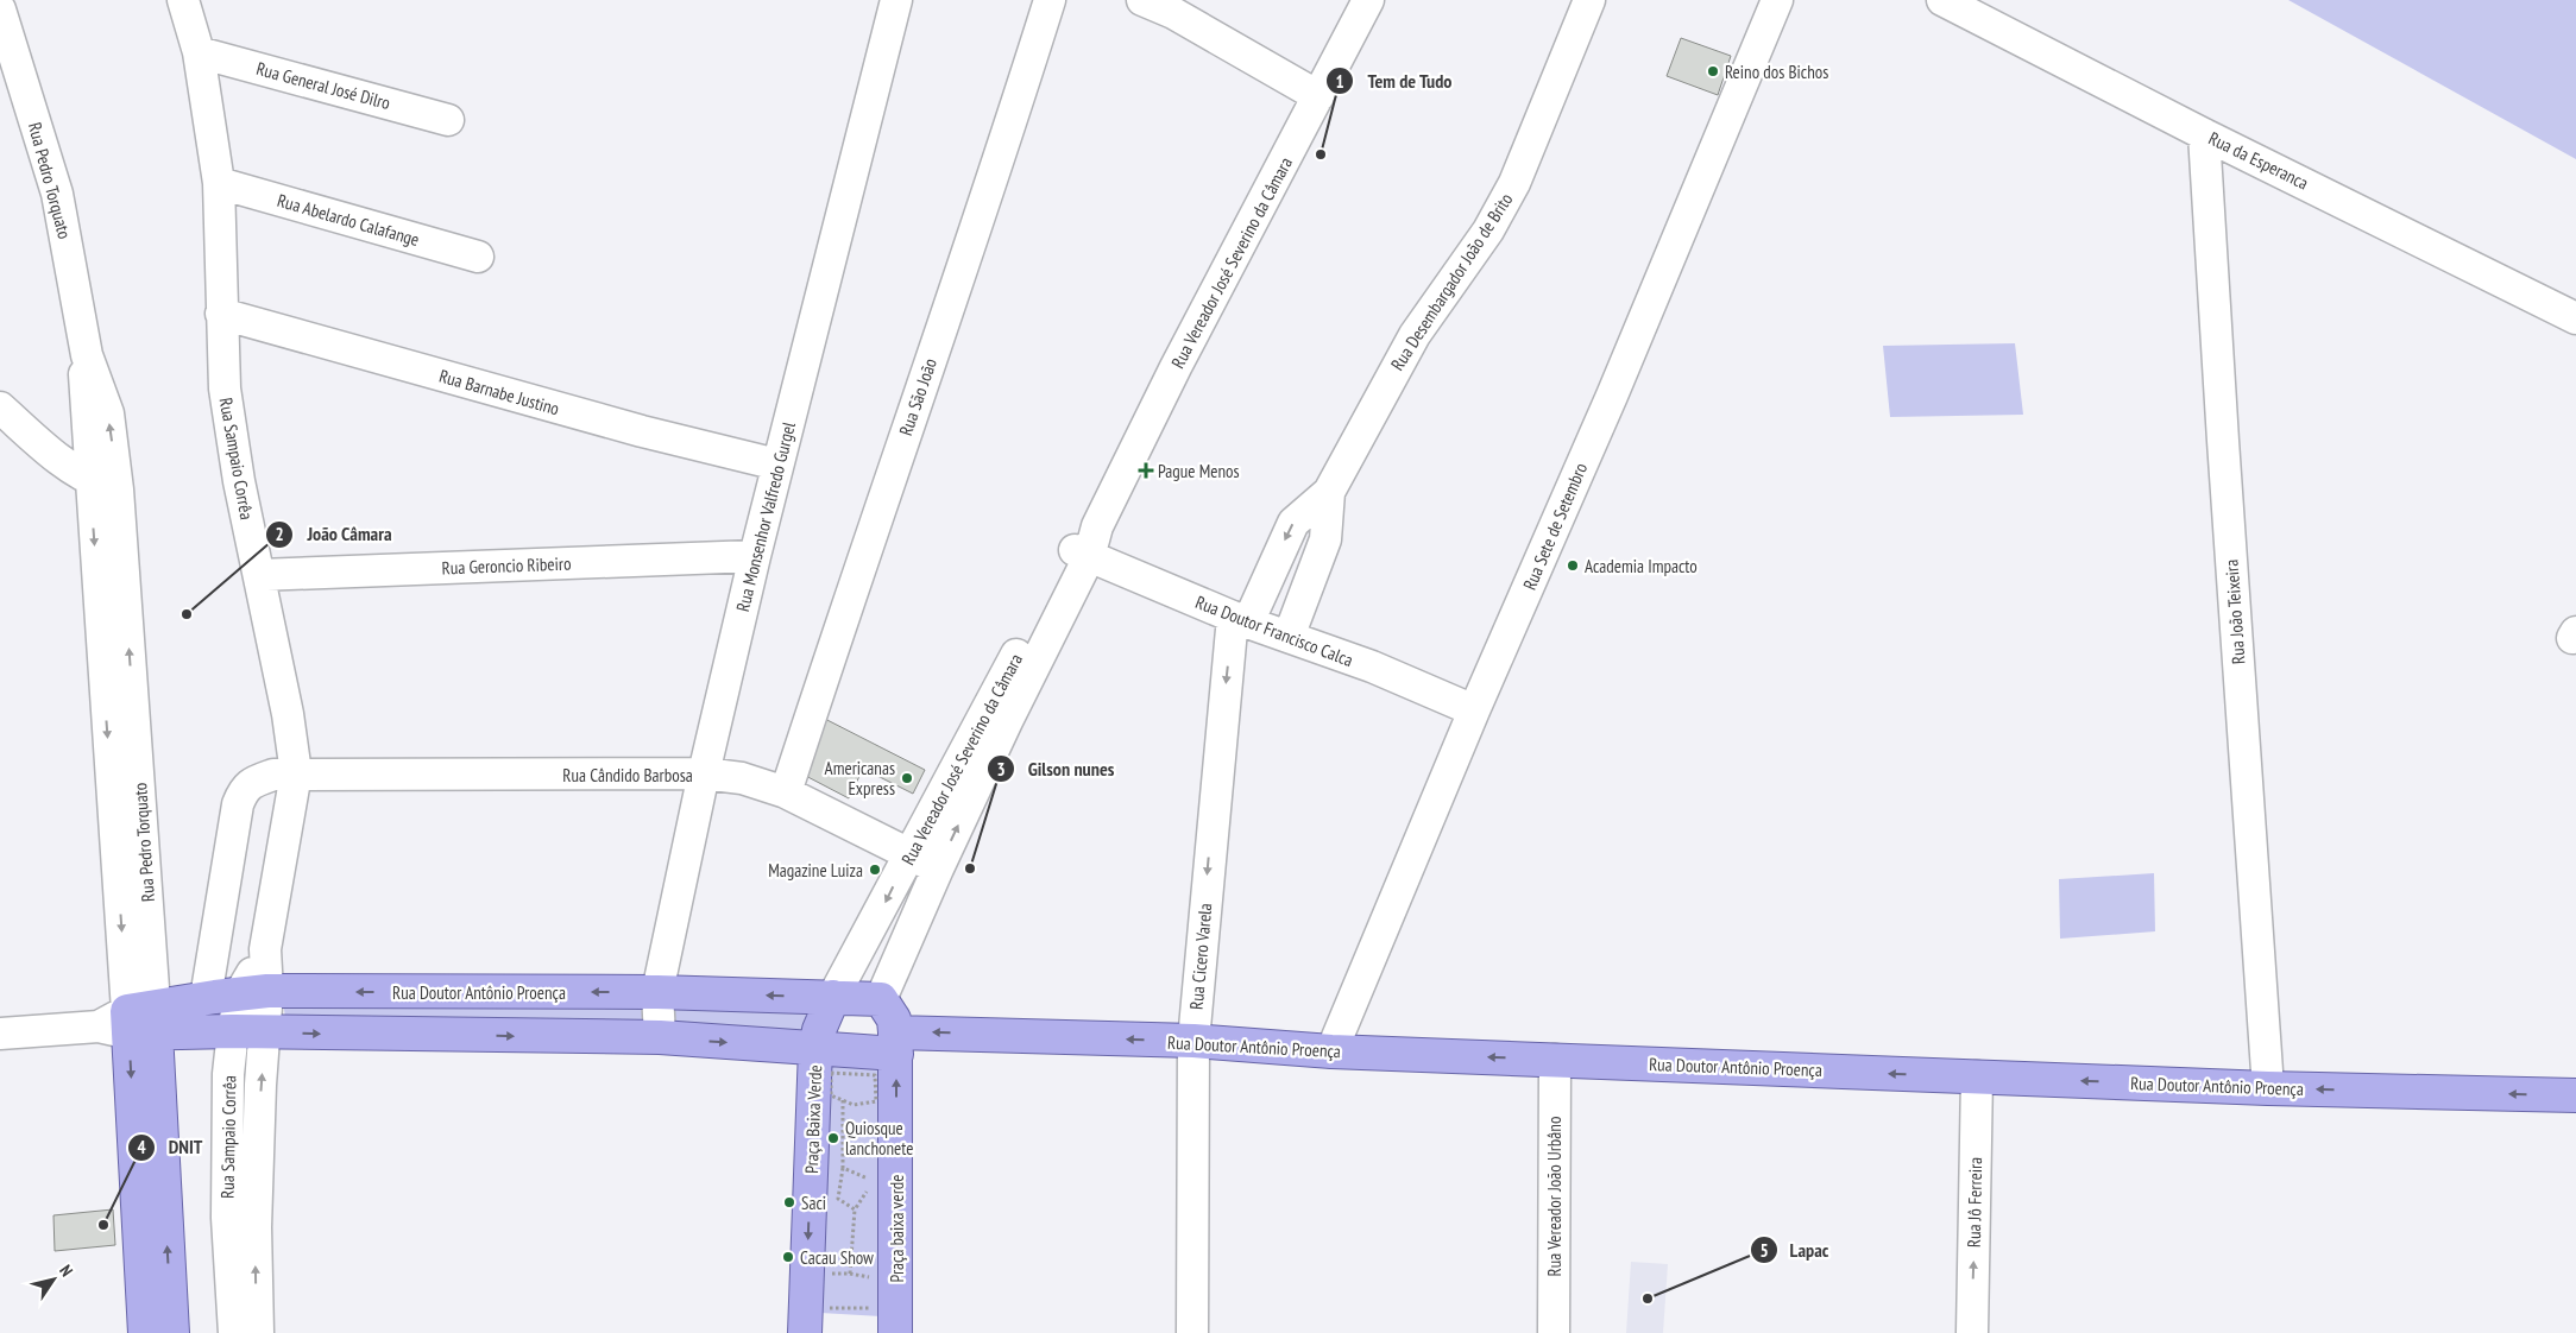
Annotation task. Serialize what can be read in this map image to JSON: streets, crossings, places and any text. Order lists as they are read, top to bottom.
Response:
{
  "streets": {
    "main road": [
      "Rua Pedro Torquato",
      "Rua Doutor Antônio Proença",
      "Praça Baixa Verde",
      "Praça baixa verde"
    ],
    "street": [
      "Rua General José Dilro",
      "Rua da Esperanca",
      "Rua Abelardo Calafange",
      "Rua Vereador José Severino da Câmara",
      "Rua Desembargador João de Brito",
      "Rua Barnabe Justino",
      "Rua São João",
      "Rua Sampaio Corrêa",
      "Rua Monsenhor Valfredo Gurgel",
      "Rua Sete de Setembro",
      "Rua Geroncio Ribeiro",
      "Rua João Teixeira",
      "Rua Doutor Francisco Calca",
      "Rua Cândido Barbosa",
      "Rua Cicero Varela",
      "Rua Vereador João Urbâno",
      "Rua Jô Ferreira"
    ]
  },
  "crossings": [
    ["Rua General José Dilro", "Rua Sampaio Corrêa"],
    ["Rua da Esperanca", "Rua João Teixeira"],
    ["Rua Pedro Torquato", "Rua Doutor Antônio Proença"],
    ["Rua Abelardo Calafange", "Rua Sampaio Corrêa"],
    ["Rua Vereador José Severino da Câmara", "Rua Doutor Francisco Calca"],
    ["Rua Vereador José Severino da Câmara", "Rua Cândido Barbosa"],
    ["Rua Vereador José Severino da Câmara", "Rua Doutor Antônio Proença"],
    ["Rua Vereador José Severino da Câmara", "Praça Baixa Verde"],
    ["Rua Desembargador João de Brito", "Rua Doutor Francisco Calca"],
    ["Rua Desembargador João de Brito", "Rua Cicero Varela"],
    ["Rua Barnabe Justino", "Rua Sampaio Corrêa"],
    ["Rua Barnabe Justino", "Rua Monsenhor Valfredo Gurgel"],
    ["Rua São João", "Rua Cândido Barbosa"],
    ["Rua Sampaio Corrêa", "Rua Geroncio Ribeiro"],
    ["Rua Sampaio Corrêa", "Rua Cândido Barbosa"],
    ["Rua Sampaio Corrêa", "Rua Doutor Antônio Proença"],
    ["Rua Monsenhor Valfredo Gurgel", "Rua Geroncio Ribeiro"],
    ["Rua Monsenhor Valfredo Gurgel", "Rua Cândido Barbosa"],
    ["Rua Monsenhor Valfredo Gurgel", "Rua Doutor Antônio Proença"],
    ["Rua Sete de Setembro", "Rua Doutor Francisco Calca"],
    ["Rua Sete de Setembro", "Rua Doutor Antônio Proença"],
    ["Rua João Teixeira", "Rua Doutor Antônio Proença"],
    ["Rua Doutor Francisco Calca", "Rua Cicero Varela"],
    ["Rua Cândido Barbosa", "Rua Doutor Antônio Proença"],
    ["Rua Cicero Varela", "Rua Doutor Antônio Proença"],
    ["Rua Doutor Antônio Proença", "Praça Baixa Verde"],
    ["Rua Doutor Antônio Proença", "Rua Vereador João Urbâno"],
    ["Rua Doutor Antônio Proença", "Rua Jô Ferreira"],
    ["Rua Doutor Antônio Proença", "Praça baixa verde"],
    ["Praça Baixa Verde", "Praça baixa verde"]
  ],
  "one_way": [
    "Rua Cicero Varela",
    "Rua Doutor Antônio Proença",
    "Praça Baixa Verde",
    "Rua Jô Ferreira",
    "Praça baixa verde"
  ],
  "places": {
    "other": [
      "Reino dos Bichos",
      "Tem de Tudo",
      "Academia Impacto",
      "João Câmara",
      "Americanas Express",
      "Gilson nunes",
      "Magazine Luiza",
      "Quiosque lanchonete",
      "Saci",
      "DNIT",
      "Cacau Show",
      "Lapac"
    ],
    "health": ["Pague Menos"]
  },
  "north": "top right"
}
